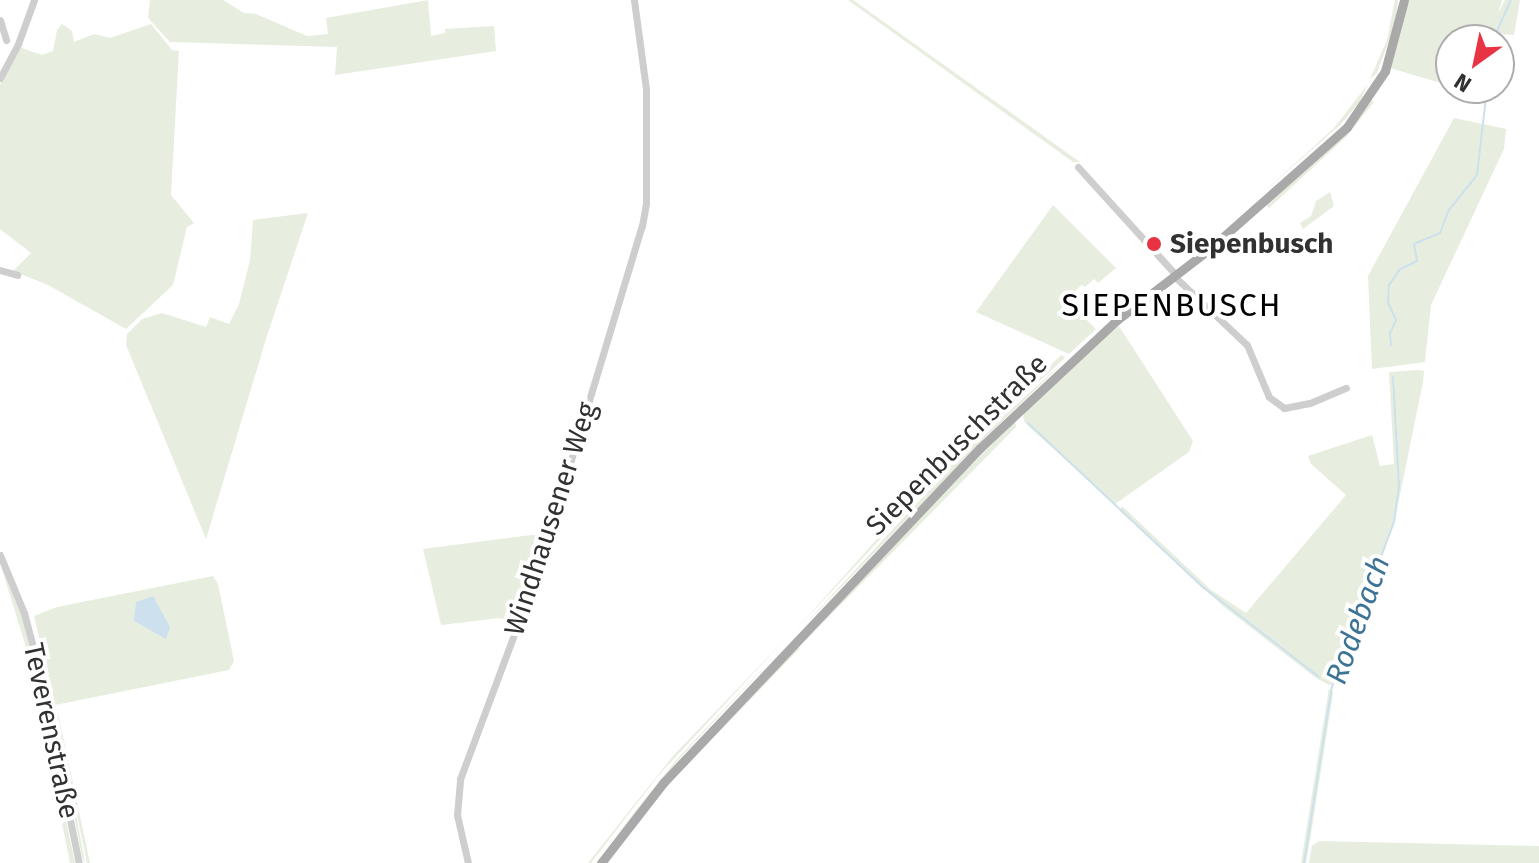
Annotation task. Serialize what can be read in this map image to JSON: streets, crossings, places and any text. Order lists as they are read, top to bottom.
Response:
{
  "streets": {
    "main road": ["Siepenbuschstraße"],
    "street": ["Windhausener Weg", "Teverenstraße"]
  },
  "districts": ["SIEPENBUSCH"],
  "water": ["Rodebach"],
  "places": ["Siepenbusch"],
  "north": "bottom left"
}
